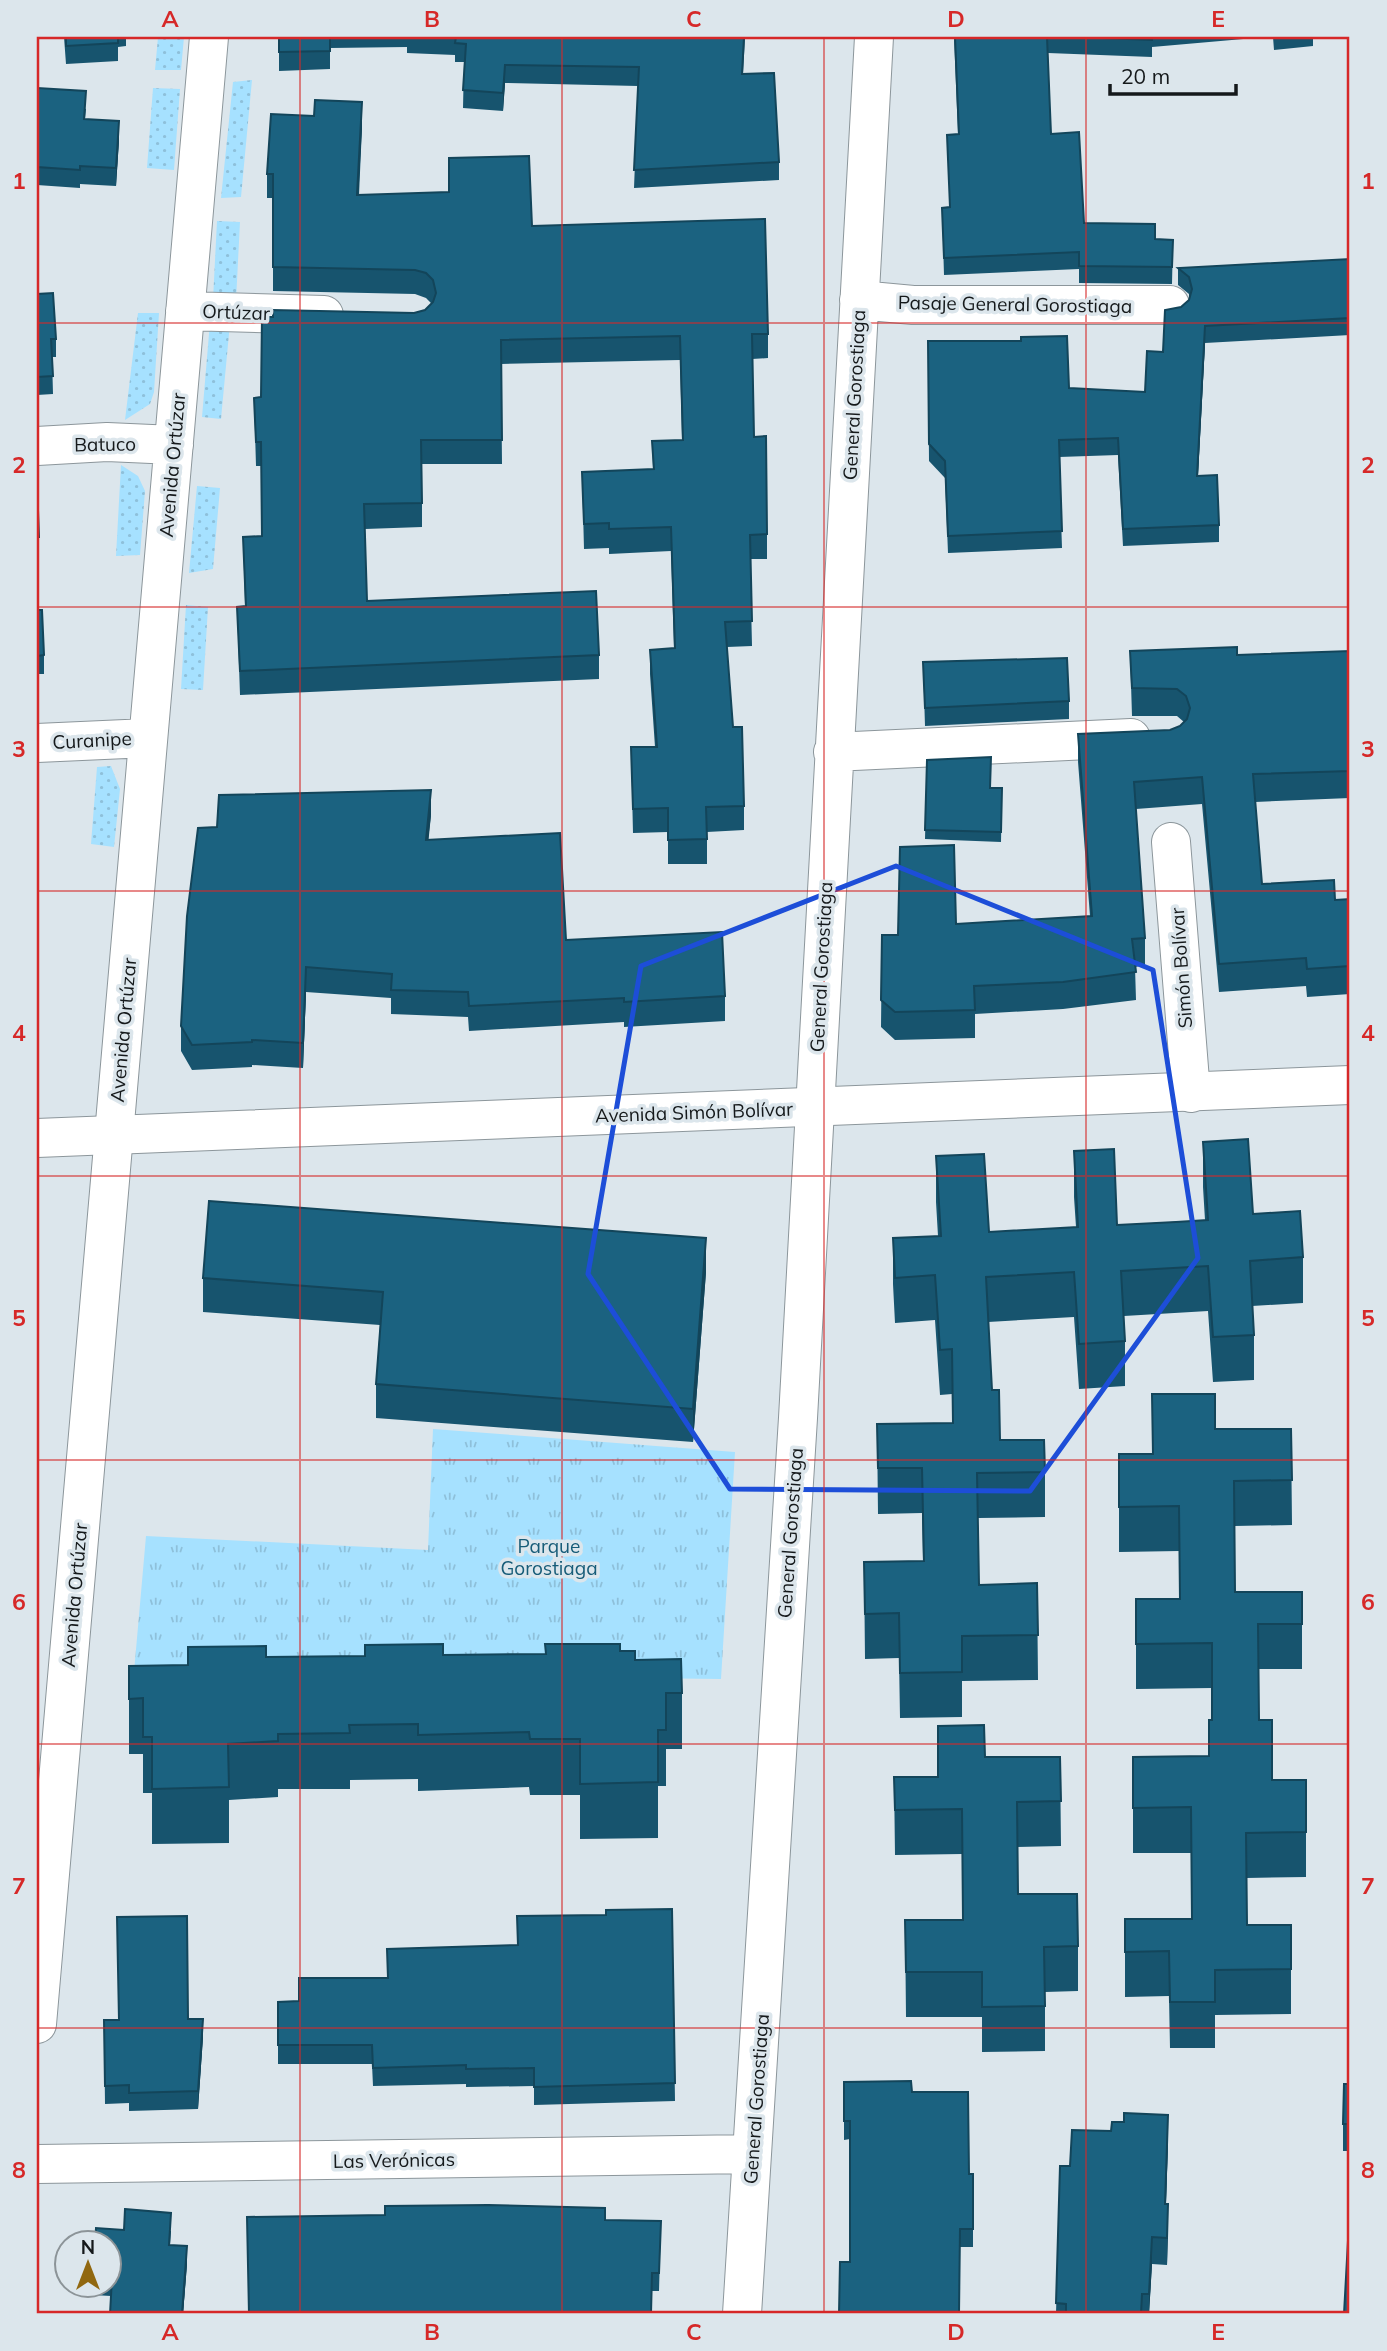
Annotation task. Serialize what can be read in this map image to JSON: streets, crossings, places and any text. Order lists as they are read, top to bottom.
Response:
{
  "streets": {
    "street": [
      "Pasaje General Gorostiaga",
      "Ortúzar",
      "General Gorostiaga",
      "Batuco",
      "Avenida Ortúzar",
      "Curanipe",
      "Simón Bolívar",
      "Avenida Simón Bolívar",
      "Las Verónicas"
    ]
  },
  "crossings": [
    ["Pasaje General Gorostiaga", "General Gorostiaga"],
    ["Ortúzar", "Avenida Ortúzar"],
    ["General Gorostiaga", "Avenida Simón Bolívar"],
    ["General Gorostiaga", "Las Verónicas"],
    ["Batuco", "Avenida Ortúzar"],
    ["Avenida Ortúzar", "Curanipe"],
    ["Avenida Ortúzar", "Avenida Simón Bolívar"],
    ["Simón Bolívar", "Avenida Simón Bolívar"]
  ],
  "parks": ["Parque Gorostiaga"],
  "scale_bar": "20 m",
  "north": "top",
  "grid": {
    "columns": [
      "A",
      "B",
      "C",
      "D",
      "E"
    ],
    "rows": [
      "1",
      "2",
      "3",
      "4",
      "5",
      "6",
      "7",
      "8"
    ]
  }
}
